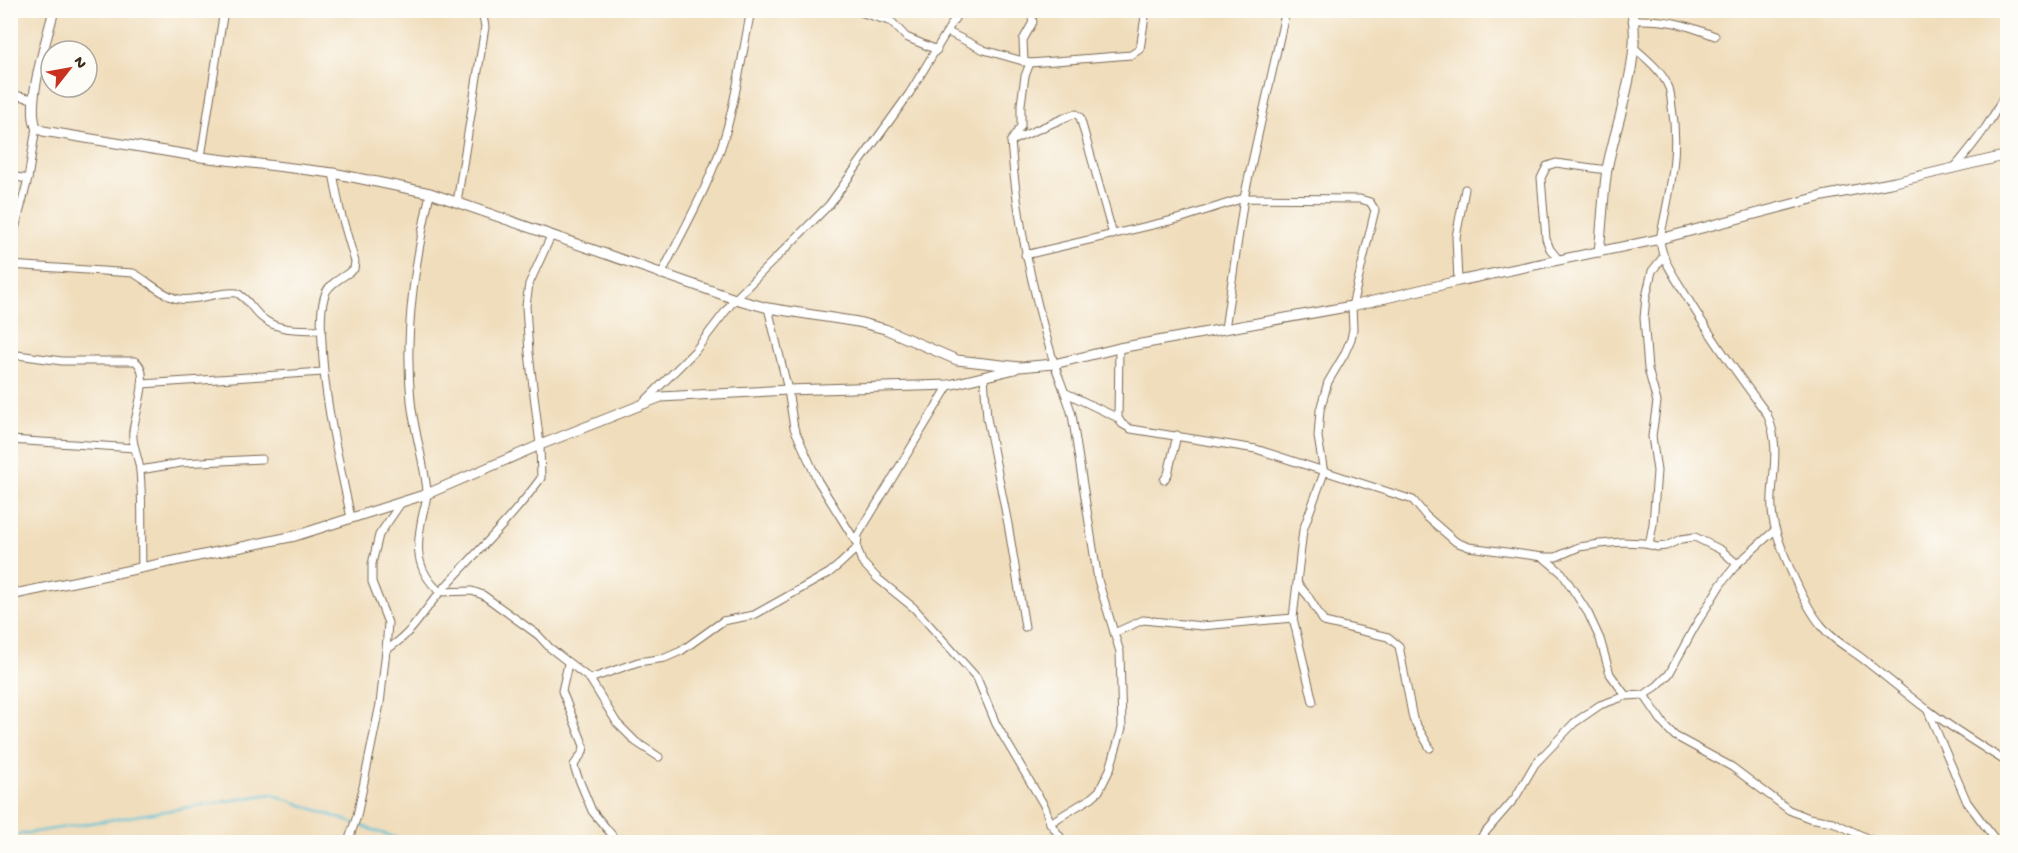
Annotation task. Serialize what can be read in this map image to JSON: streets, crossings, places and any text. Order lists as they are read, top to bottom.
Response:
{
  "north": "top right"
}
